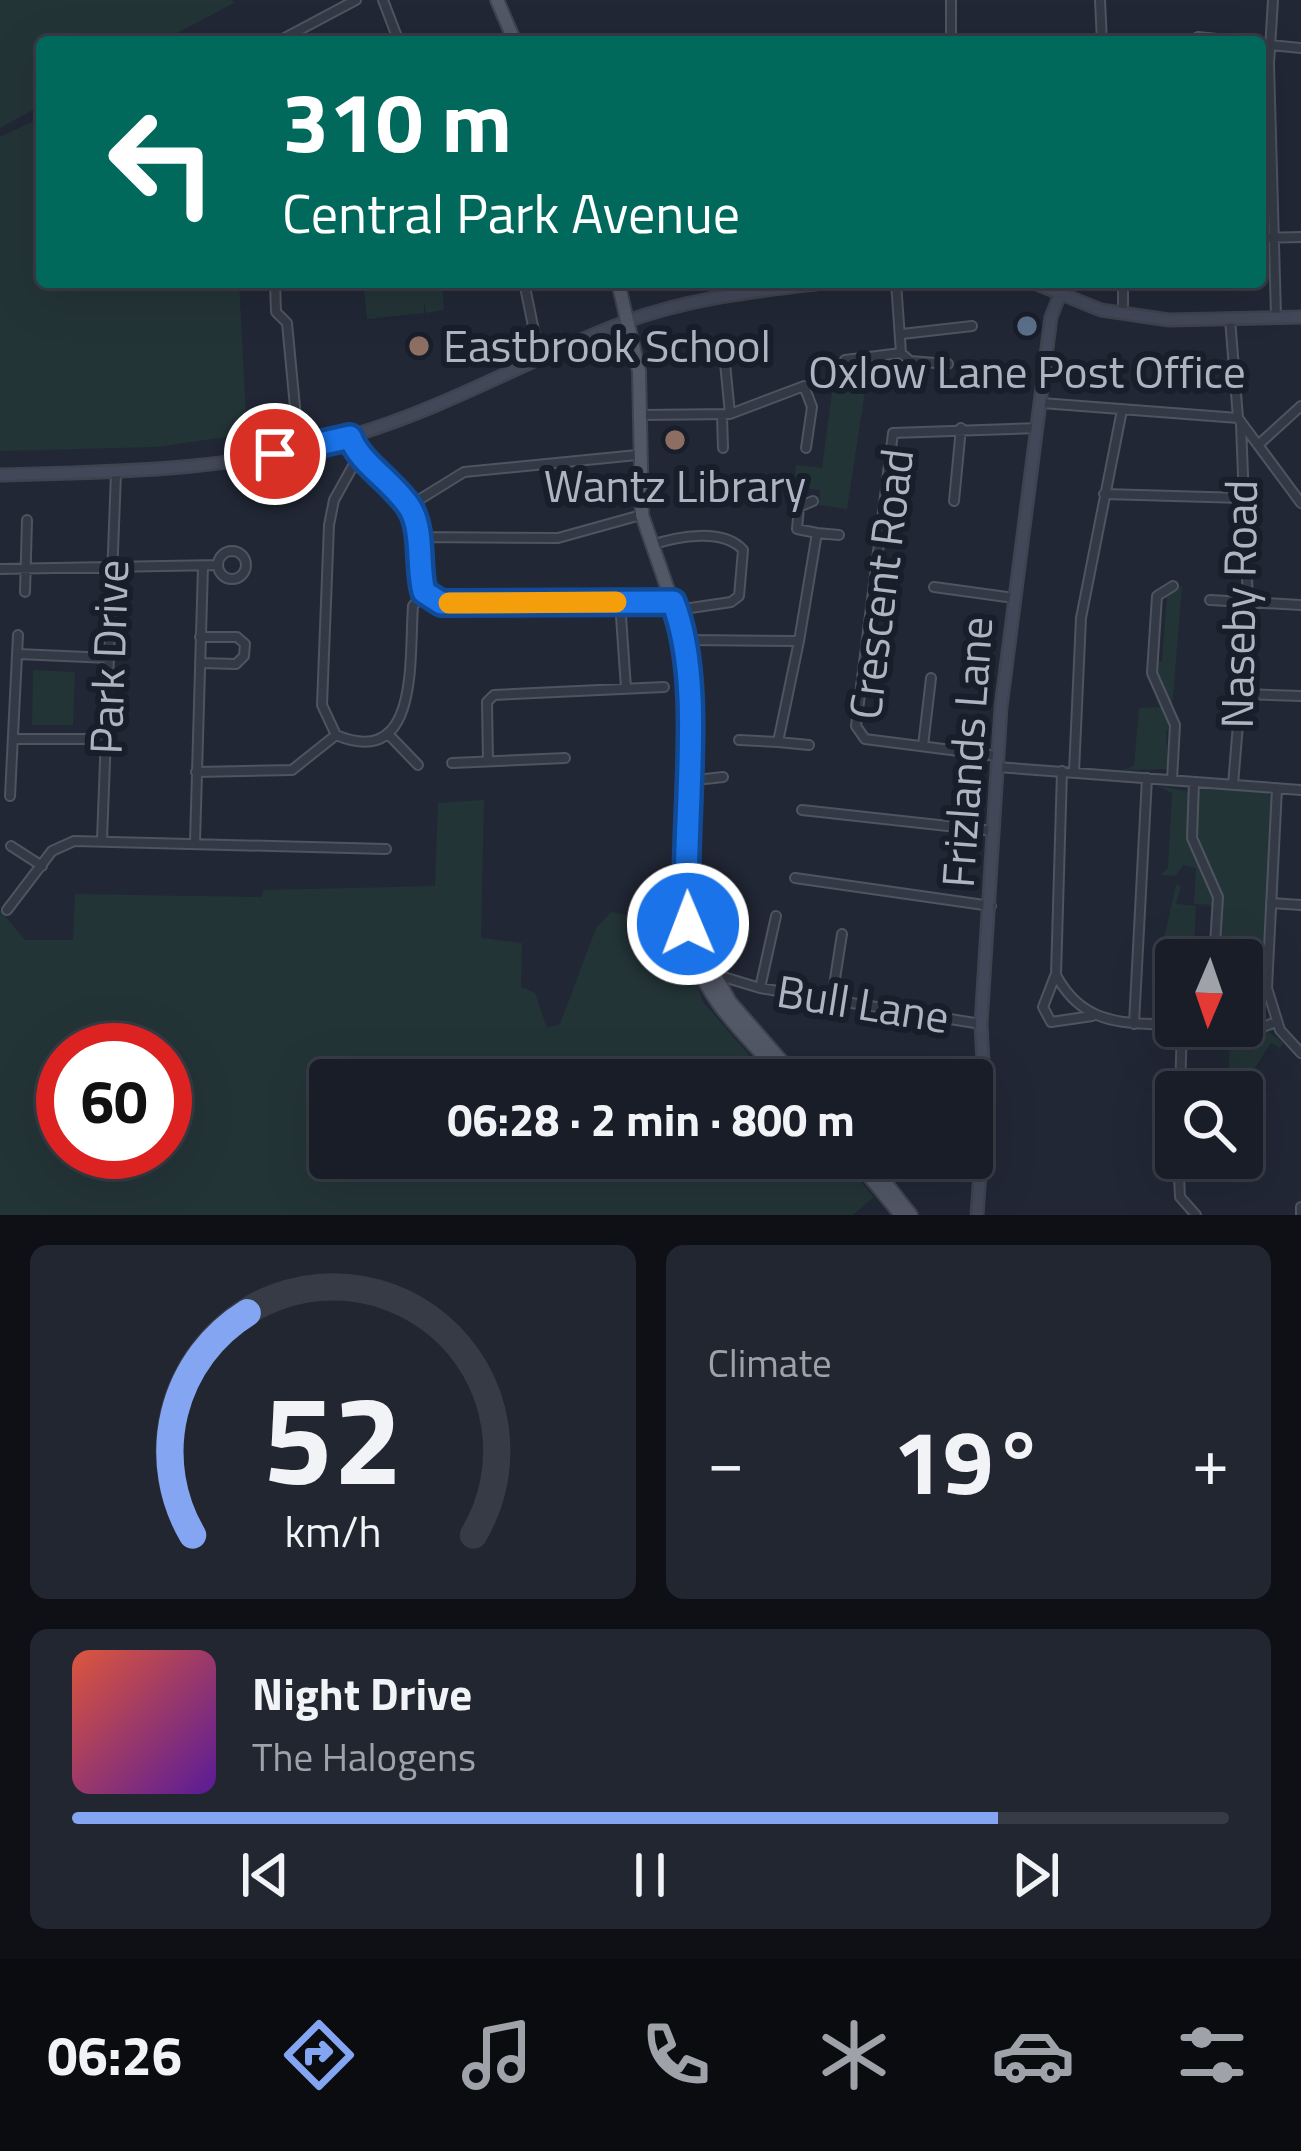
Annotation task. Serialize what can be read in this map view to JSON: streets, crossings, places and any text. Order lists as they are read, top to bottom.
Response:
{
  "streets": {
    "street": [
      "Crescent Road",
      "Naseby Road",
      "Park Drive",
      "Frizlands Lane",
      "Bull Lane"
    ]
  },
  "crossings": [
    ["Crescent Road", "Naseby Road"],
    ["Crescent Road", "Frizlands Lane"],
    ["Frizlands Lane", "Bull Lane"]
  ],
  "places": ["Oxlow Lane Post Office", "Eastbrook School", "Wantz Library"],
  "north": "bottom",
  "page": {
    "turn": ["310 m", "Central Park Avenue"],
    "limit": "60",
    "trip": "06:28 · 2 min · 800 m",
    "tile": "Climate",
    "heat": ["−", "19°", "+"],
    "song": ["Night Drive", "The Halogens"],
    "tabs": "06:26",
    "gauge": ["52", "km/h"]
  }
}
